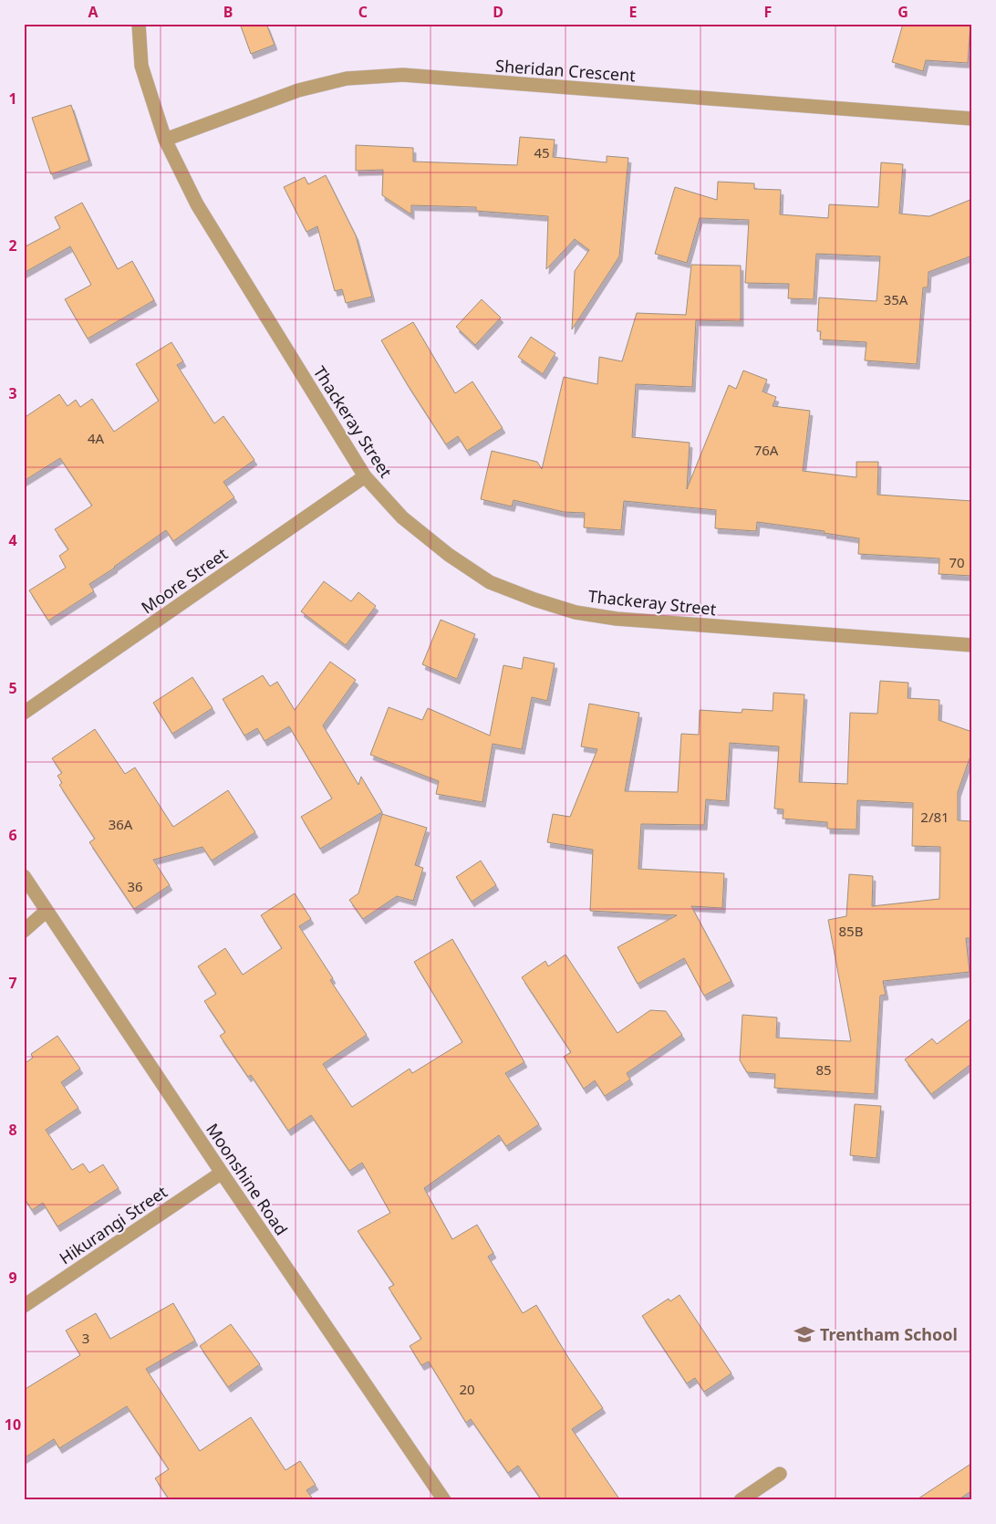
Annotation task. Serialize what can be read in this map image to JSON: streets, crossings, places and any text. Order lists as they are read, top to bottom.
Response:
{
  "streets": {
    "street": [
      "Sheridan Crescent",
      "Thackeray Street",
      "Moore Street",
      "Moonshine Road",
      "Hikurangi Street"
    ]
  },
  "crossings": [
    ["Sheridan Crescent", "Thackeray Street"],
    ["Thackeray Street", "Moore Street"],
    ["Moonshine Road", "Hikurangi Street"]
  ],
  "places": {
    "school or university": ["Trentham School"]
  },
  "house_numbers": [
    "45",
    "35A",
    "4A",
    "76A",
    "70",
    "2/81",
    "36A",
    "36",
    "85B",
    "85",
    "3",
    "20"
  ],
  "grid": {
    "columns": [
      "A",
      "B",
      "C",
      "D",
      "E",
      "F",
      "G"
    ],
    "rows": [
      "1",
      "2",
      "3",
      "4",
      "5",
      "6",
      "7",
      "8",
      "9",
      "10"
    ]
  }
}
